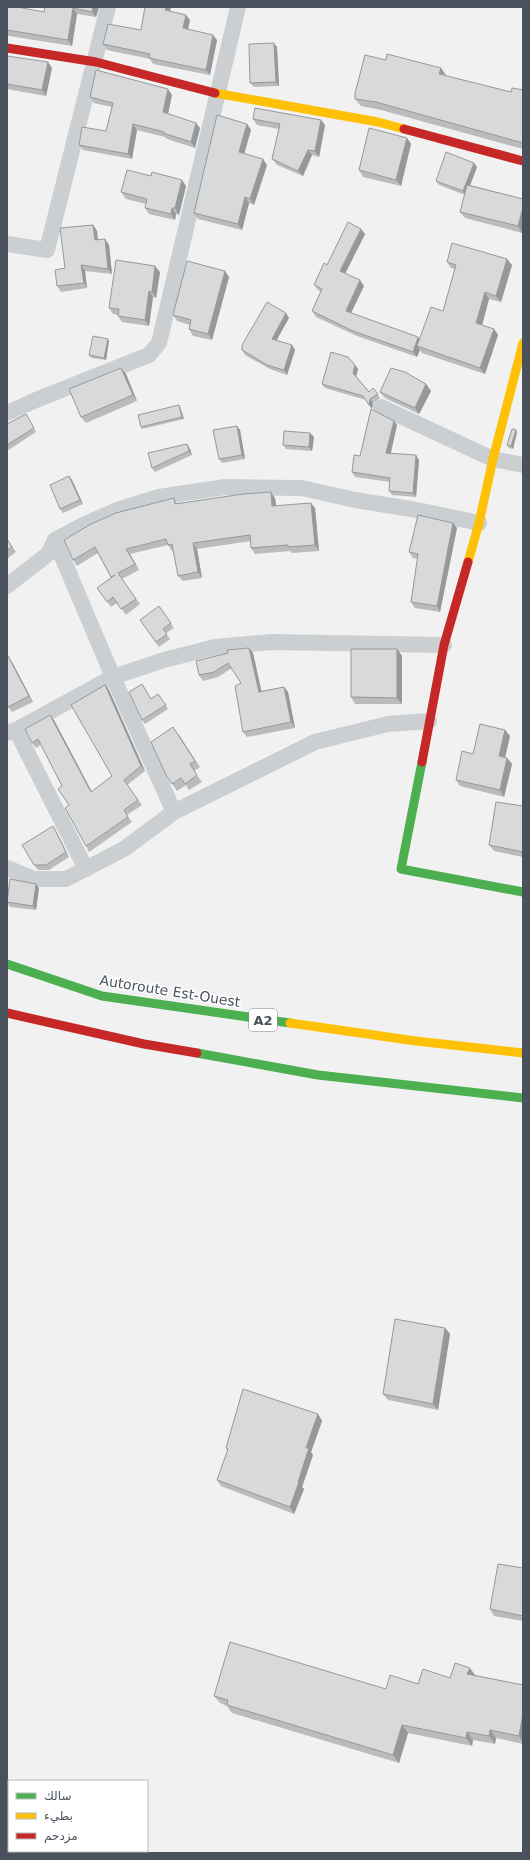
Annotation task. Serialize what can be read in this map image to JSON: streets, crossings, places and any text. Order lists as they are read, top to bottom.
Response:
{
  "streets": {
    "main road": ["Autoroute Est-Ouest", "A2"]
  },
  "legend": ["سالك", "بطيء", "مزدحم"]
}
